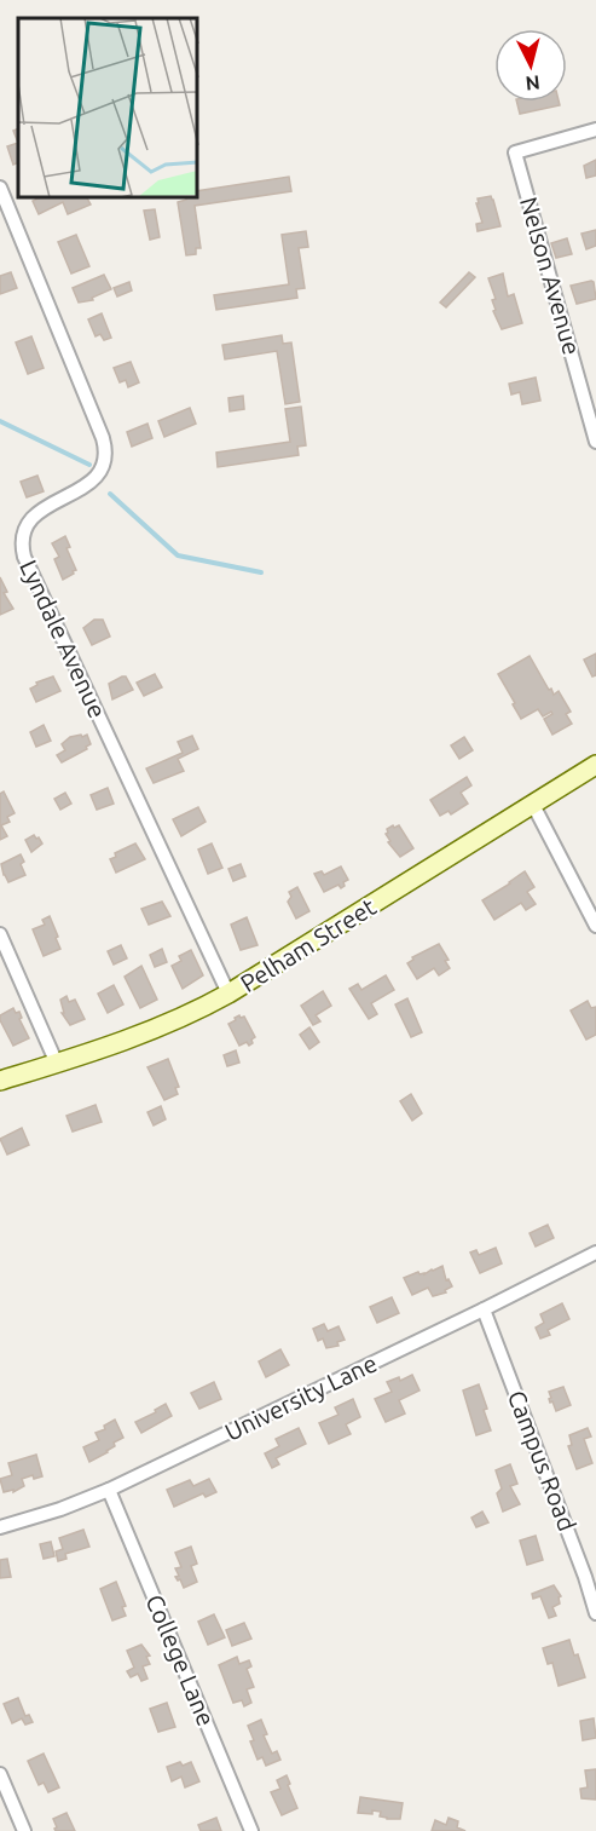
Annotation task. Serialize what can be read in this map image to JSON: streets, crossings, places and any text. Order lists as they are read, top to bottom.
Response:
{
  "streets": {
    "street": [
      "Nelson Avenue",
      "Lyndale Avenue",
      "Pelham Street",
      "University Lane",
      "Campus Road",
      "College Lane"
    ]
  },
  "crossings": [
    ["Lyndale Avenue", "Pelham Street"],
    ["University Lane", "Campus Road"],
    ["University Lane", "College Lane"]
  ],
  "north": "bottom"
}
